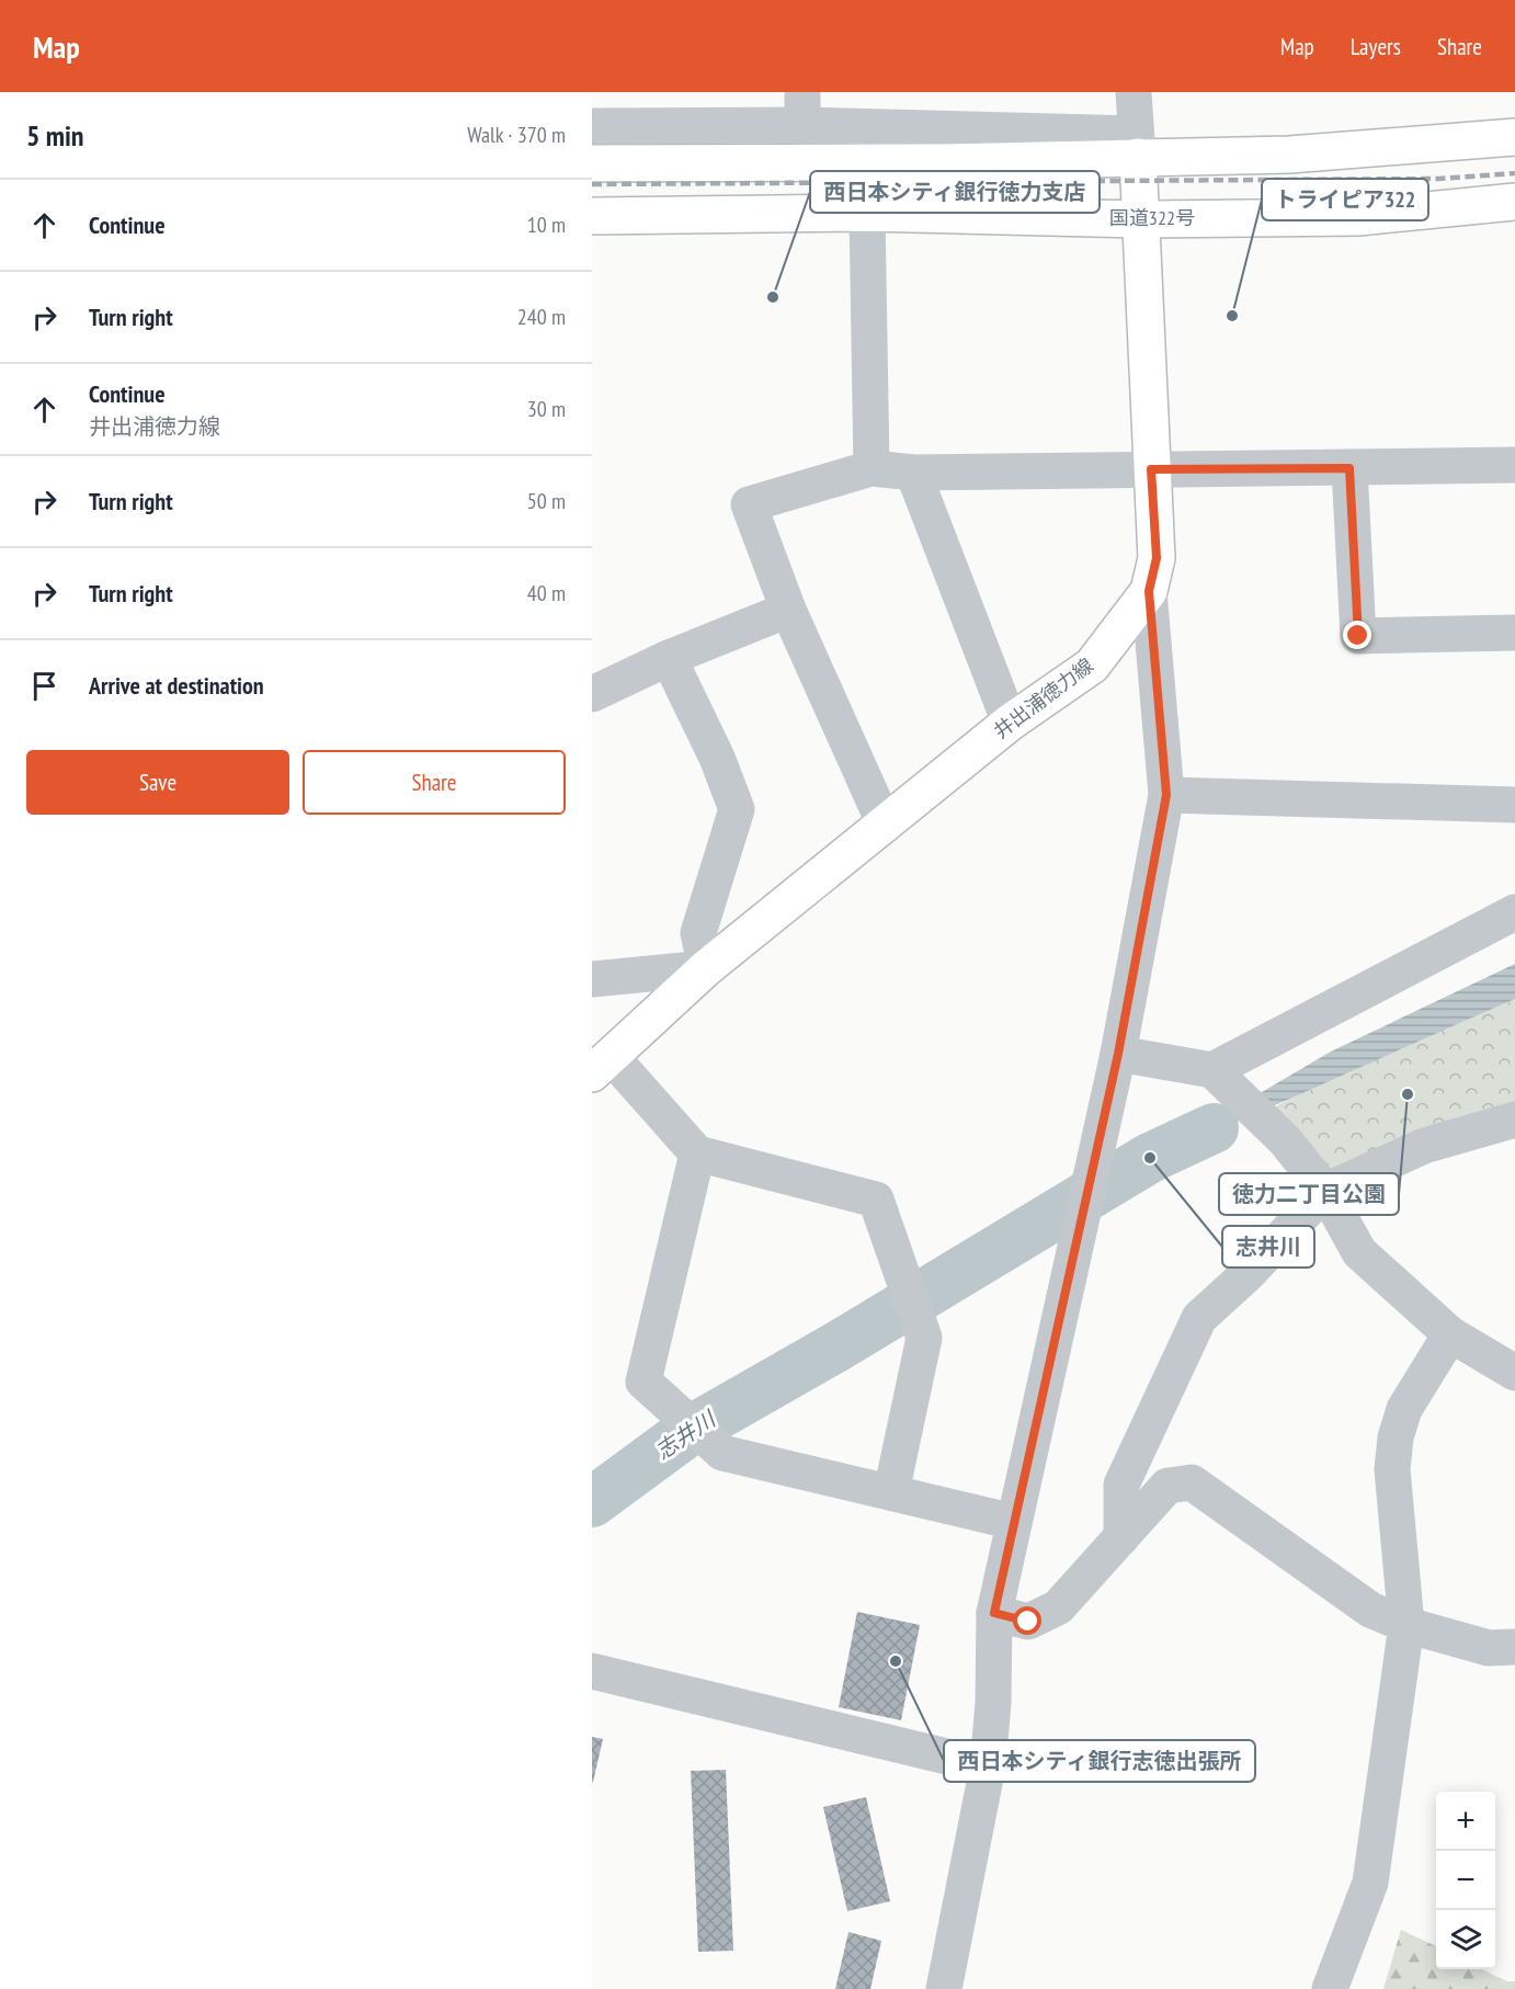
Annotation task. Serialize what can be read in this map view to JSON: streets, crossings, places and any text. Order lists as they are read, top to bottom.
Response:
{
  "streets": {
    "main road": ["国道322号", "井出浦徳力線"]
  },
  "crossings": [
    ["国道322号", "井出浦徳力線"]
  ],
  "water": ["志井川"],
  "places": [
    "西日本シティ銀行徳力支店",
    "トライピア322",
    "徳力二丁目公園",
    "志井川",
    "西日本シティ銀行志徳出張所"
  ],
  "page": {
    "header": "Map",
    "nav": ["Map", "Layers", "Share"],
    "heading": ["5 min", "Walk · 370 m"],
    "list": [
      ["Continue", "10 m"],
      ["Turn right", "240 m"],
      ["Continue", "井出浦徳力線", "30 m"],
      ["Turn right", "50 m"],
      ["Turn right", "40 m"],
      "Arrive at destination"
    ],
    "buttons": ["Save", "Share"],
    "map_buttons": ["+", "−"]
  }
}
